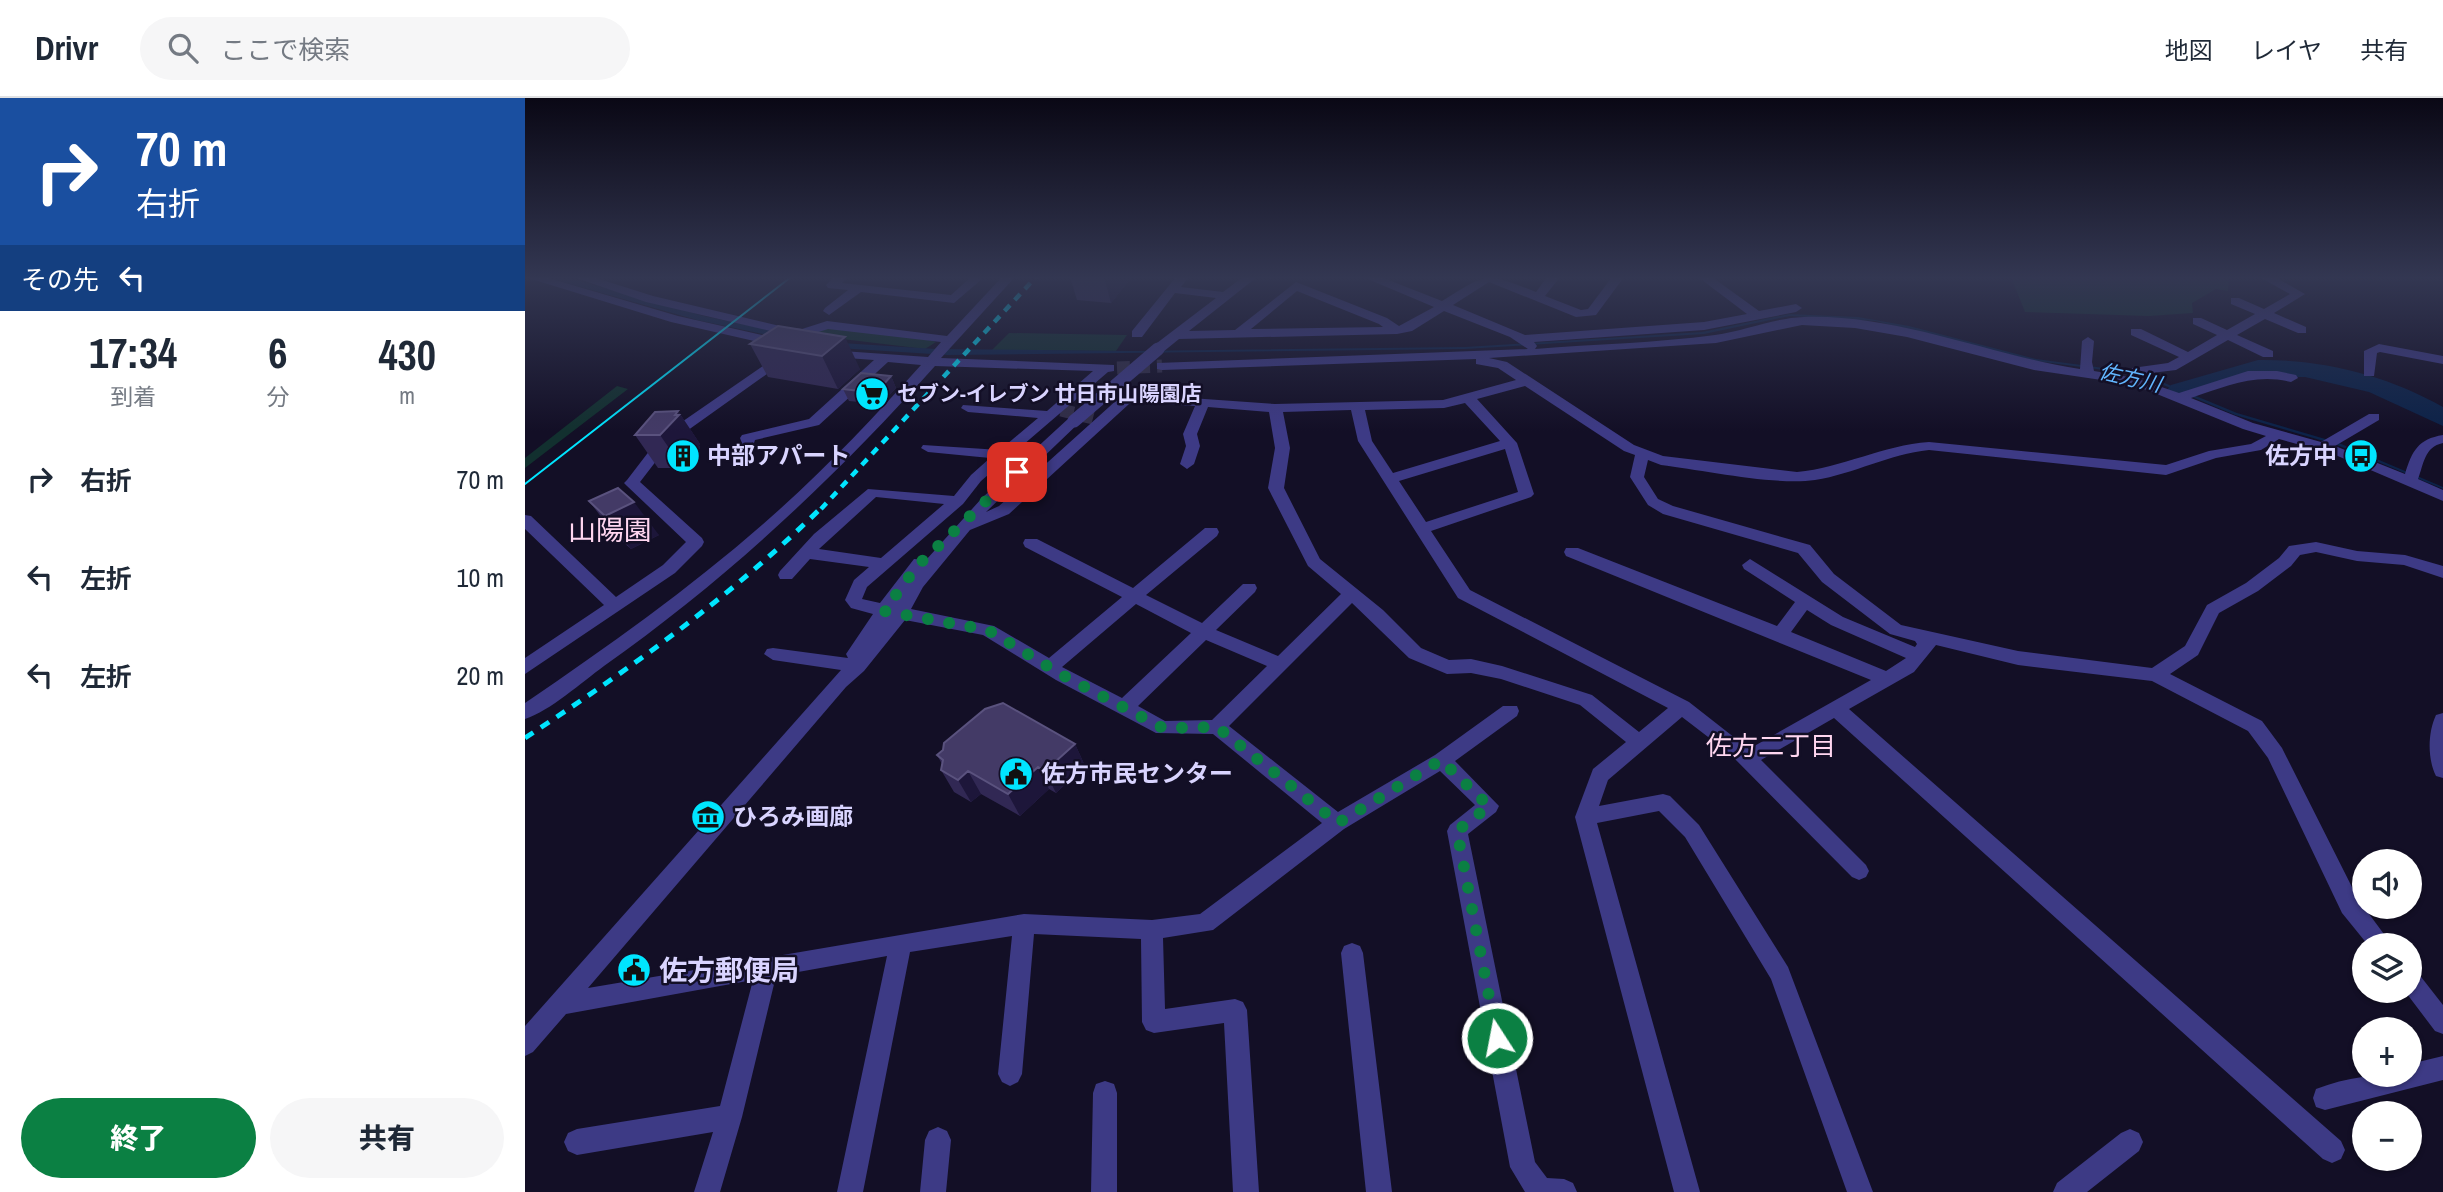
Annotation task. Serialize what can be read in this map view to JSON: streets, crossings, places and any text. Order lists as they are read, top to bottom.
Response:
{
  "districts": ["山陽園", "佐方二丁目"],
  "water": ["佐方川"],
  "places": {
    "supermarket": ["セブン-イレブン 廿日市山陽園店"],
    "building": ["中部アパート"],
    "bus stop": ["佐方中"],
    "public building": ["佐方市民センター", "佐方郵便局"],
    "museum": ["ひろみ画廊"]
  },
  "page": {
    "header": "Drivr",
    "search": "ここで検索",
    "nav": ["地図", "レイヤ", "共有"],
    "turn": ["70 m", "右折"],
    "then": "その先",
    "eta": [
      "17:34",
      "到着",
      "6",
      "分",
      "430",
      "m"
    ],
    "list": [
      {
        "name": "右折",
        "value": "70 m"
      },
      {
        "name": "左折",
        "value": "10 m"
      },
      {
        "name": "左折",
        "value": "20 m"
      }
    ],
    "map_buttons": ["+", "−"],
    "buttons": ["終了", "共有"]
  }
}
